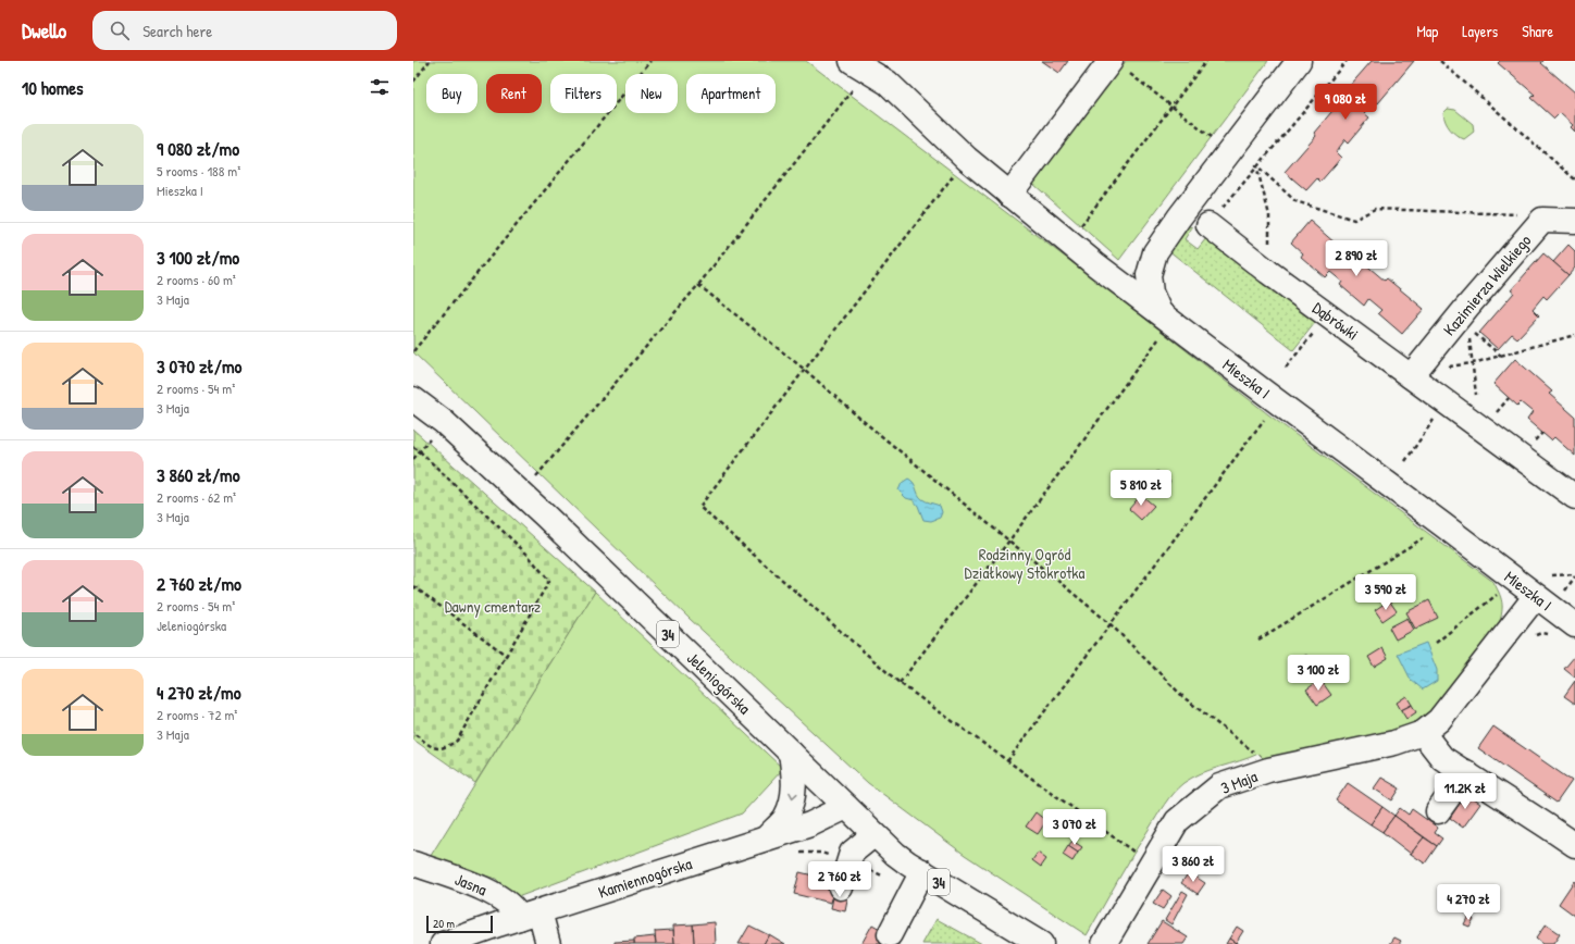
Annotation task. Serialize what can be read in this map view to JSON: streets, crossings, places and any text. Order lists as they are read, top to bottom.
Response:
{
  "streets": {
    "street": [
      "Kazimierza Wielkiego",
      "Dąbrówki",
      "Mieszka I",
      "34",
      "Jeleniogórska",
      "3 Maja",
      "Kamiennogórska",
      "Jasna"
    ]
  },
  "crossings": [
    ["Kazimierza Wielkiego", "Dąbrówki"],
    ["Mieszka I", "3 Maja"],
    ["Jeleniogórska", "Kamiennogórska"],
    ["Kamiennogórska", "Jasna"]
  ],
  "parks": ["Rodzinny Ogród Działkowy Stokrotka", "Dawny cmentarz"],
  "scale_bar": "20 m",
  "page": {
    "header": "Dwello",
    "search": "Search here",
    "nav": ["Map", "Layers", "Share"],
    "heading": "10 homes",
    "chip": [
      "Buy",
      "Rent",
      "Filters",
      "New",
      "Apartment"
    ],
    "price": [
      "9 080 zł",
      "2 890 zł",
      "5 810 zł",
      "3 590 zł",
      "3 100 zł",
      "11.2K zł",
      "3 070 zł",
      "3 860 zł",
      "2 760 zł",
      "4 270 zł"
    ],
    "list": [
      {
        "name": "9 080 zł/mo",
        "note": "5 rooms · 188 m² · Mieszka I"
      },
      {
        "name": "3 100 zł/mo",
        "note": "2 rooms · 60 m² · 3 Maja"
      },
      {
        "name": "3 070 zł/mo",
        "note": "2 rooms · 54 m² · 3 Maja"
      },
      {
        "name": "3 860 zł/mo",
        "note": "2 rooms · 62 m² · 3 Maja"
      },
      {
        "name": "2 760 zł/mo",
        "note": "2 rooms · 54 m² · Jeleniogórska"
      },
      {
        "name": "4 270 zł/mo",
        "note": "2 rooms · 72 m² · 3 Maja"
      }
    ],
    "scale": "20 m"
  }
}
